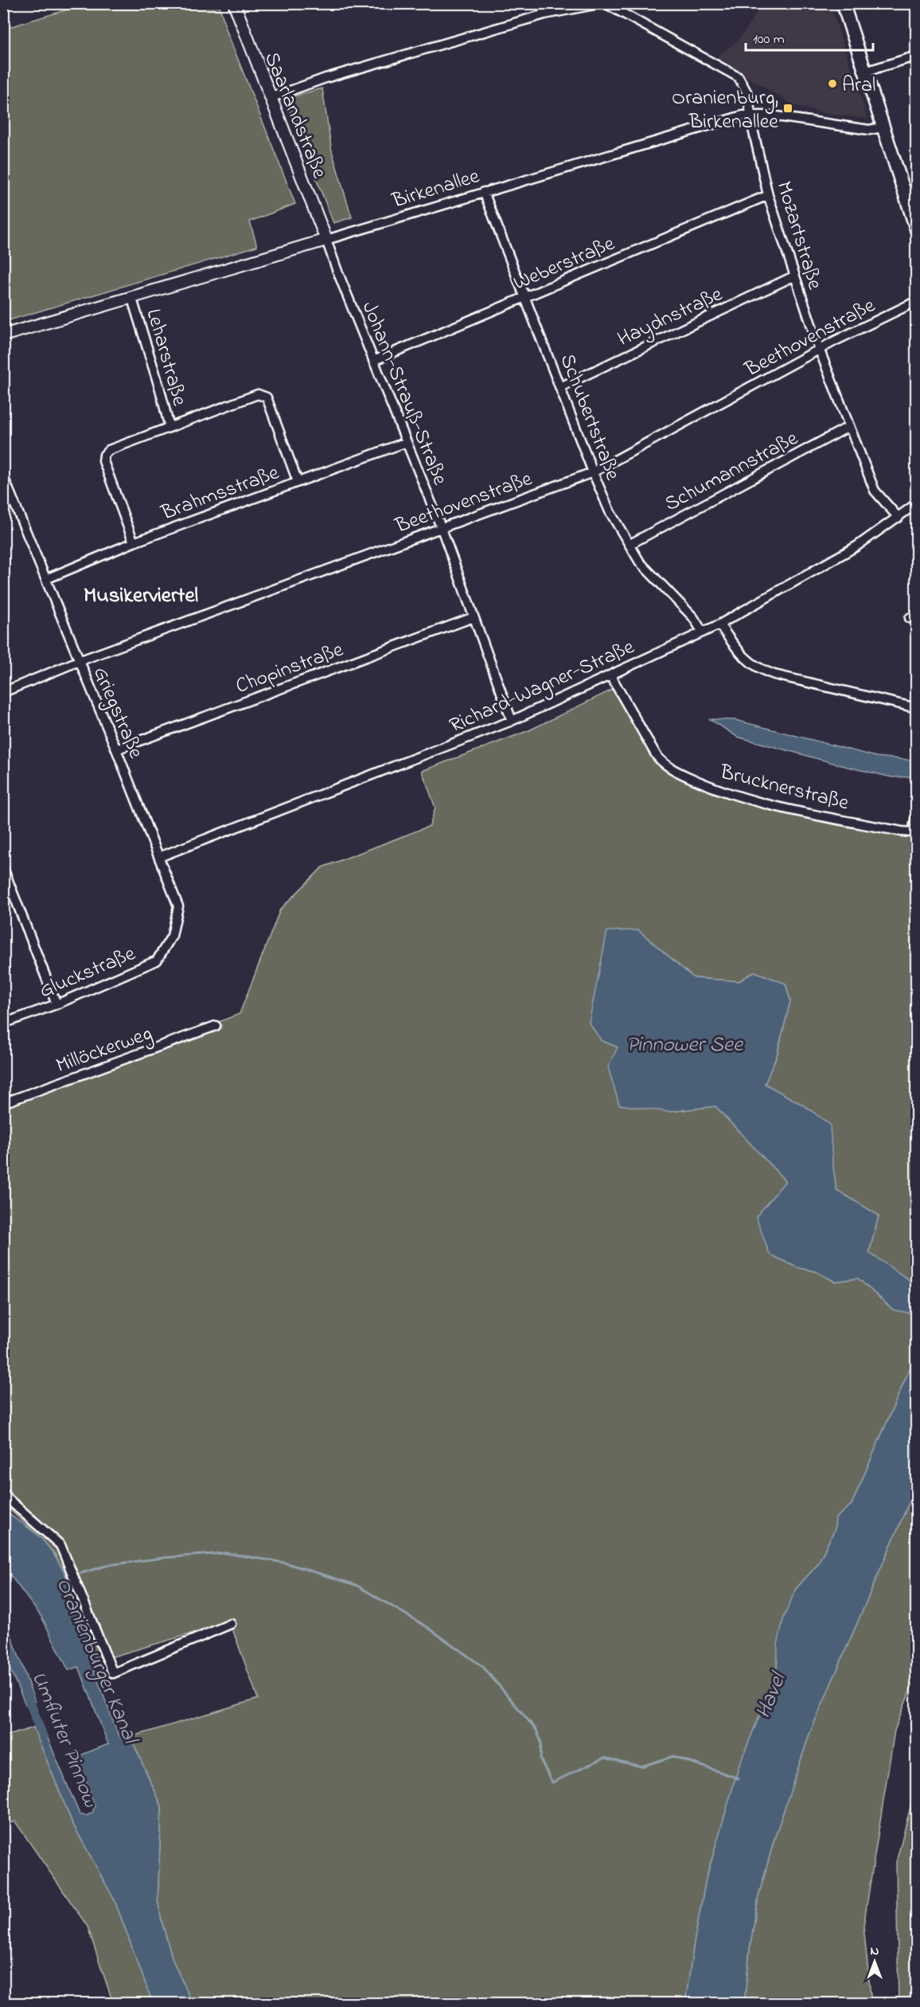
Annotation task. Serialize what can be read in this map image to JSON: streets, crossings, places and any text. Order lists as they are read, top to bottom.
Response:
{
  "streets": {
    "street": [
      "Saarlandstraße",
      "Birkenallee",
      "Mozartstraße",
      "Weberstraße",
      "Haydnstraße",
      "Beethovenstraße",
      "Leharstraße",
      "Johann-Strauß-Straße",
      "Schubertstraße",
      "Schumannstraße",
      "Brahmsstraße",
      "Chopinstraße",
      "Richard-Wagner-Straße",
      "Griegstraße",
      "Brucknerstraße",
      "Gluckstraße",
      "Millöckerweg"
    ]
  },
  "crossings": [
    ["Saarlandstraße", "Birkenallee"],
    ["Saarlandstraße", "Johann-Strauß-Straße"],
    ["Birkenallee", "Mozartstraße"],
    ["Birkenallee", "Leharstraße"],
    ["Birkenallee", "Johann-Strauß-Straße"],
    ["Birkenallee", "Schubertstraße"],
    ["Mozartstraße", "Weberstraße"],
    ["Mozartstraße", "Haydnstraße"],
    ["Mozartstraße", "Beethovenstraße"],
    ["Mozartstraße", "Schumannstraße"],
    ["Mozartstraße", "Richard-Wagner-Straße"],
    ["Weberstraße", "Johann-Strauß-Straße"],
    ["Weberstraße", "Schubertstraße"],
    ["Haydnstraße", "Schubertstraße"],
    ["Beethovenstraße", "Johann-Strauß-Straße"],
    ["Beethovenstraße", "Schubertstraße"],
    ["Beethovenstraße", "Griegstraße"],
    ["Johann-Strauß-Straße", "Brahmsstraße"],
    ["Johann-Strauß-Straße", "Chopinstraße"],
    ["Johann-Strauß-Straße", "Richard-Wagner-Straße"],
    ["Schubertstraße", "Schumannstraße"],
    ["Schubertstraße", "Richard-Wagner-Straße"],
    ["Brahmsstraße", "Griegstraße"],
    ["Chopinstraße", "Griegstraße"],
    ["Richard-Wagner-Straße", "Griegstraße"],
    ["Richard-Wagner-Straße", "Brucknerstraße"],
    ["Griegstraße", "Gluckstraße"]
  ],
  "districts": ["Musikerviertel"],
  "water": [
    "Pinnower See",
    "Oranienburger Kanal",
    "Havel",
    "Umfluter Pinnow"
  ],
  "places": {
    "other": ["Aral"],
    "transit": ["Oranienburg, Birkenallee"]
  },
  "scale_bar": "100 m",
  "north": "top"
}
